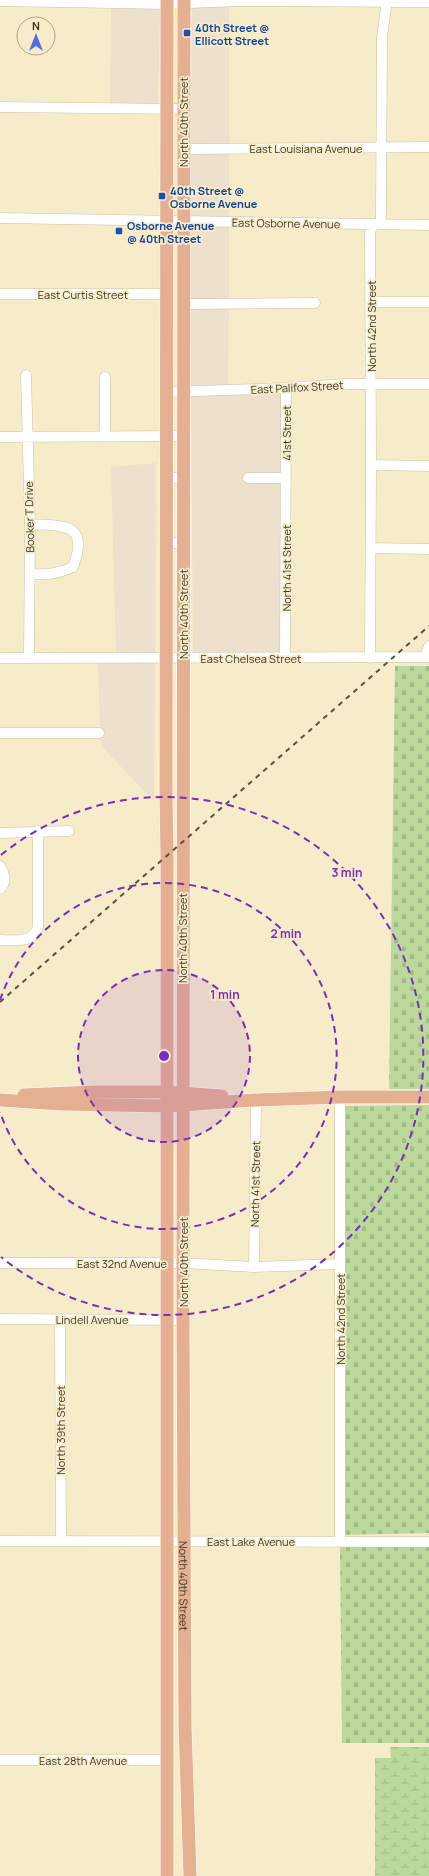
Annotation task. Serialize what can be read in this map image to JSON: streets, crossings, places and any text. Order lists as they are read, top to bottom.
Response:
{
  "streets": {
    "main road": ["North 40th Street"],
    "street": [
      "East Louisiana Avenue",
      "East Osborne Avenue",
      "East Curtis Street",
      "North 42nd Street",
      "East Palifox Street",
      "41st Street",
      "Booker T Drive",
      "North 41st Street",
      "East Chelsea Street",
      "East 32nd Avenue",
      "Lindell Avenue",
      "North 39th Street",
      "East Lake Avenue",
      "East 28th Avenue"
    ]
  },
  "crossings": [
    ["North 40th Street", "East Louisiana Avenue"],
    ["North 40th Street", "East Osborne Avenue"],
    ["North 40th Street", "East Curtis Street"],
    ["North 40th Street", "East Palifox Street"],
    ["North 40th Street", "East Chelsea Street"],
    ["North 40th Street", "East 32nd Avenue"],
    ["North 40th Street", "Lindell Avenue"],
    ["North 40th Street", "East Lake Avenue"],
    ["North 40th Street", "East 28th Avenue"],
    ["East Louisiana Avenue", "North 42nd Street"],
    ["East Osborne Avenue", "North 42nd Street"],
    ["North 42nd Street", "East Palifox Street"],
    ["North 42nd Street", "East Chelsea Street"],
    ["North 42nd Street", "East 32nd Avenue"],
    ["North 42nd Street", "East Lake Avenue"],
    ["East Palifox Street", "41st Street"],
    ["41st Street", "North 41st Street"],
    ["Booker T Drive", "East Chelsea Street"],
    ["North 41st Street", "East Chelsea Street"],
    ["North 41st Street", "East 32nd Avenue"],
    ["Lindell Avenue", "North 39th Street"],
    ["North 39th Street", "East Lake Avenue"]
  ],
  "places": {
    "transit": ["40th Street @ Ellicott Street", "40th Street @ Osborne Avenue", "Osborne Avenue @ 40th Street"]
  },
  "north": "top",
  "rings": ["3 min", "2 min", "1 min"]
}
